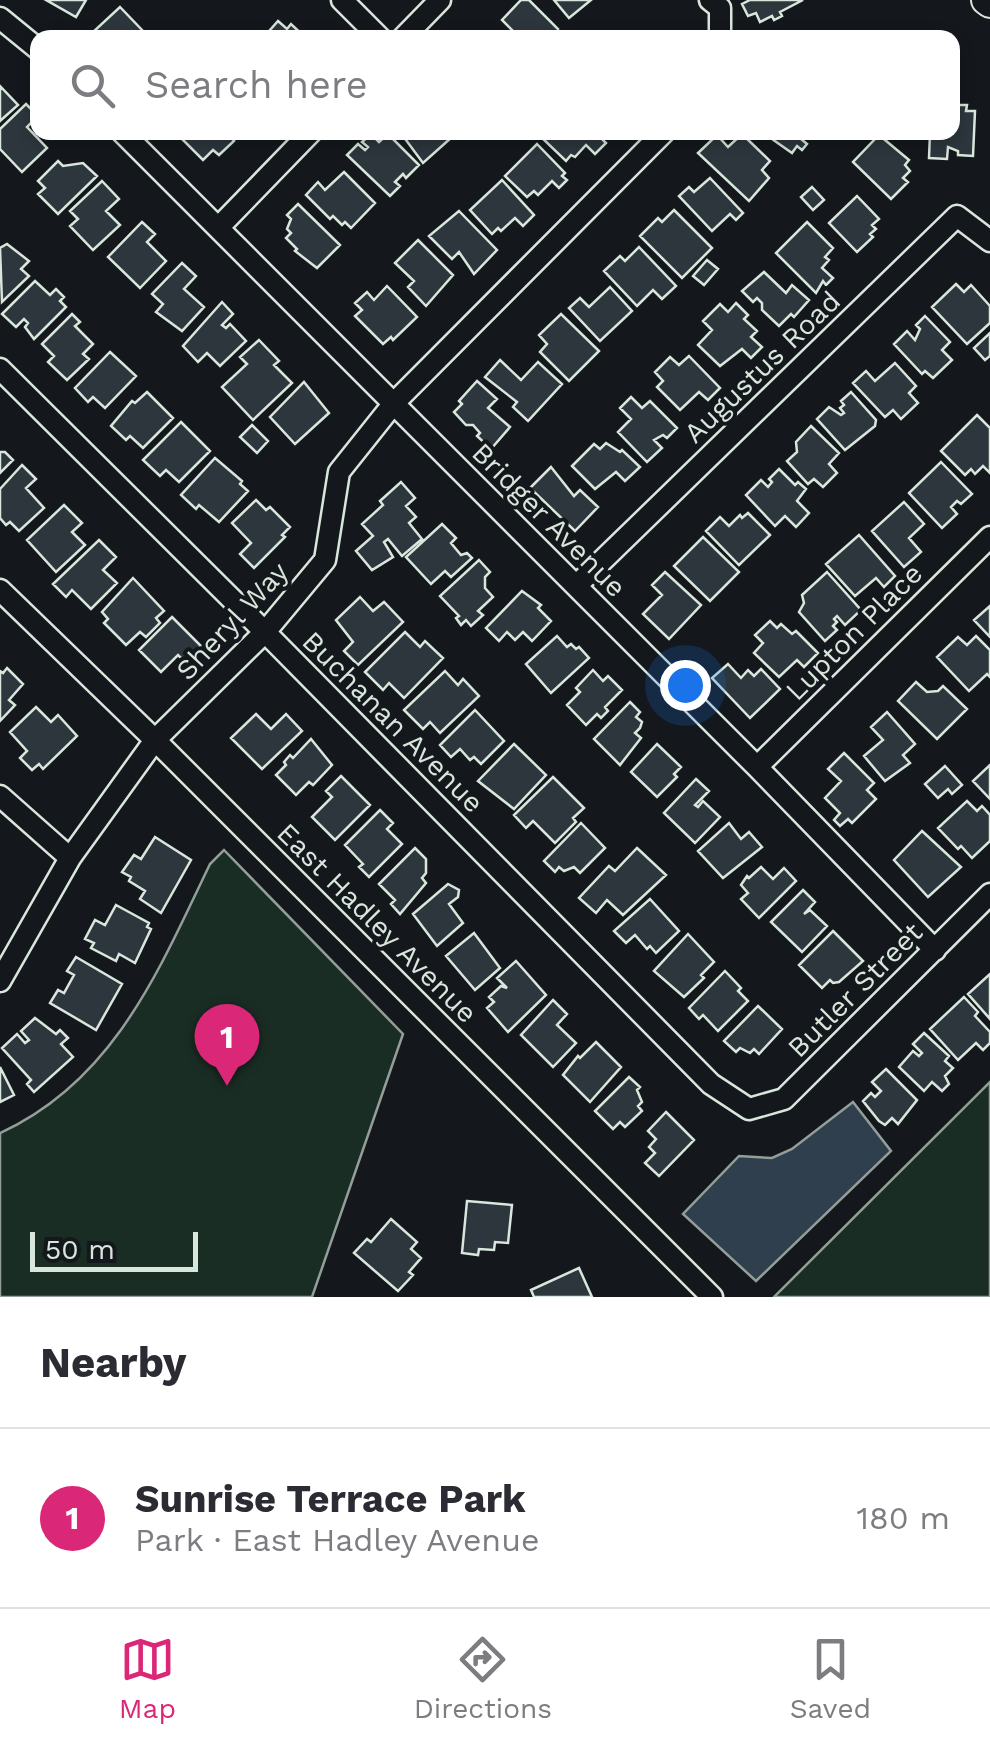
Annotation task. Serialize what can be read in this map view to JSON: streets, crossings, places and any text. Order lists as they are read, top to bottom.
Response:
{
  "streets": {
    "street": [
      "Augustus Road",
      "Bridger Avenue",
      "Sheryl Way",
      "Lupton Place",
      "Buchanan Avenue",
      "East Hadley Avenue",
      "Butler Street"
    ]
  },
  "crossings": [
    ["Augustus Road", "Bridger Avenue"],
    ["Bridger Avenue", "Sheryl Way"],
    ["Bridger Avenue", "Lupton Place"],
    ["Bridger Avenue", "Butler Street"],
    ["Sheryl Way", "Buchanan Avenue"],
    ["Sheryl Way", "East Hadley Avenue"],
    ["Buchanan Avenue", "Butler Street"]
  ],
  "scale_bar": "50 m",
  "page": {
    "search": "Search here",
    "pins": "1",
    "scale": "50 m",
    "heading": "Nearby",
    "list": [
      {
        "mark": "1",
        "name": "Sunrise Terrace Park",
        "note": "Park · East Hadley Avenue",
        "value": "180 m"
      }
    ],
    "nav": ["Map", "Directions", "Saved"]
  }
}
